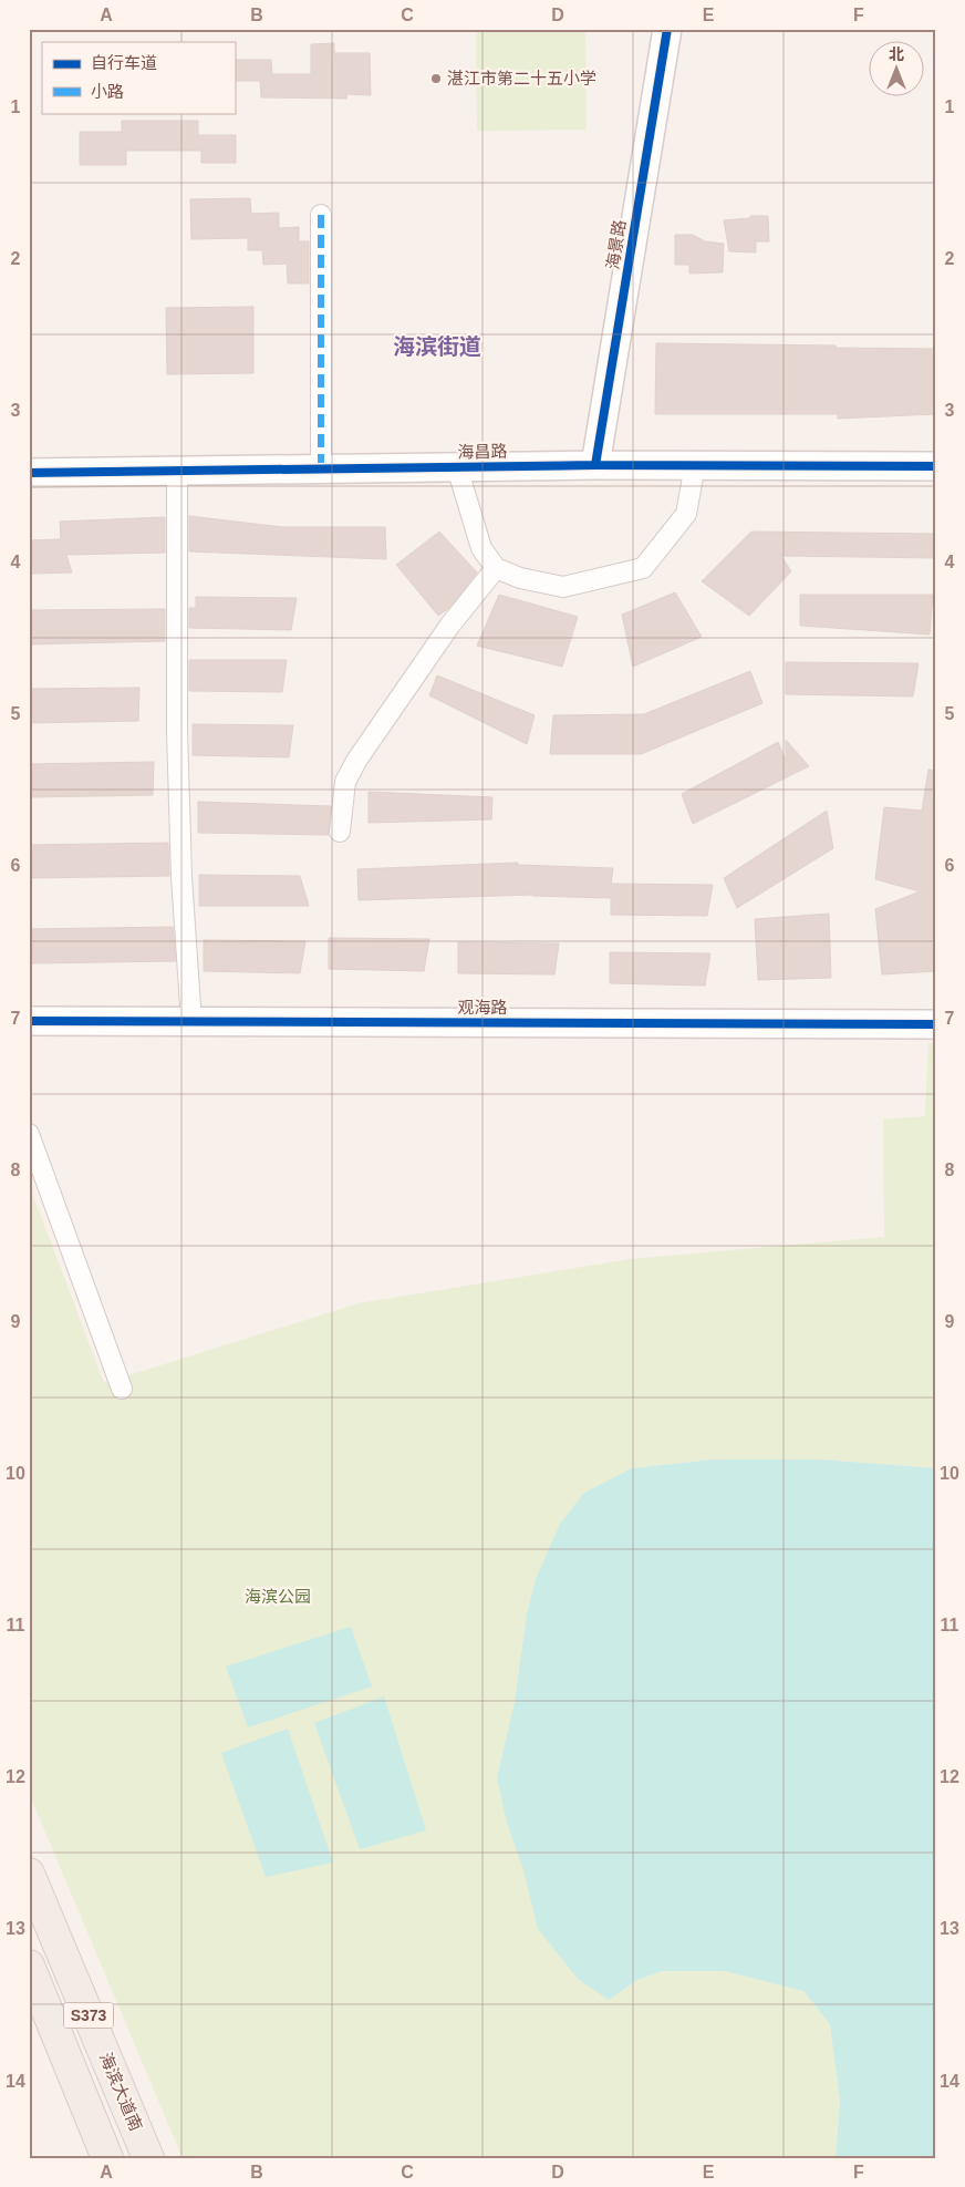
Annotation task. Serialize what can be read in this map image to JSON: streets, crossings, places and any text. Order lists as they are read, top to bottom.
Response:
{
  "streets": {
    "main road": ["S373", "海滨大道南"],
    "street": ["海景路", "海昌路", "观海路"]
  },
  "crossings": [
    ["海景路", "海昌路"]
  ],
  "districts": ["海滨街道"],
  "parks": ["海滨公园"],
  "places": ["湛江市第二十五小学"],
  "legend": ["自行车道", "小路"],
  "north": "top",
  "grid": {
    "columns": [
      "A",
      "B",
      "C",
      "D",
      "E",
      "F"
    ],
    "rows": [
      "1",
      "2",
      "3",
      "4",
      "5",
      "6",
      "7",
      "8",
      "9",
      "10",
      "11",
      "12",
      "13",
      "14"
    ]
  }
}
